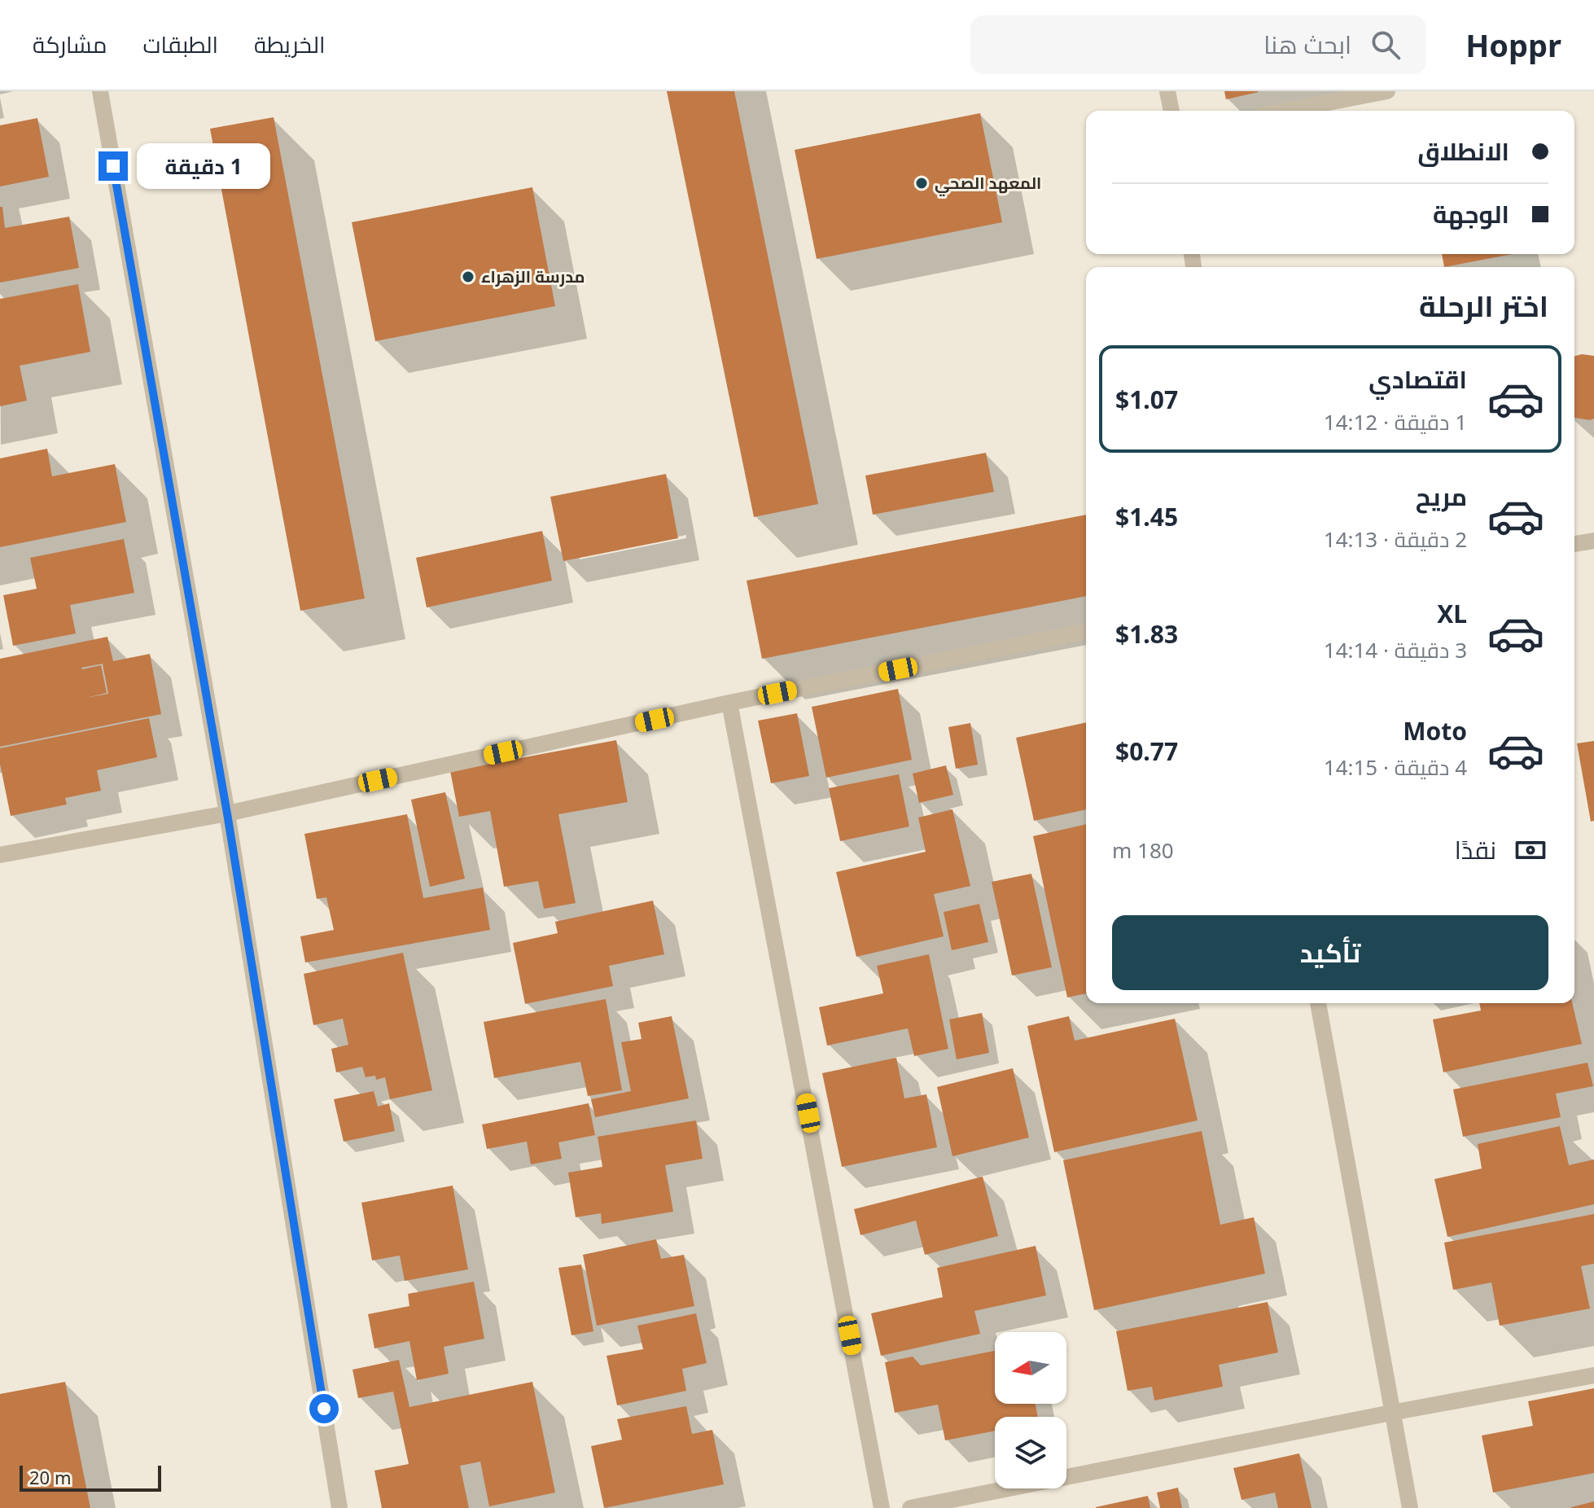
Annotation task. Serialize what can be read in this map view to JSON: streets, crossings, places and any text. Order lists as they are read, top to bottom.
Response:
{
  "places": ["المعهد الصحي", "مدرسة الزهراء"],
  "scale_bar": "20 m",
  "north": "left",
  "page": {
    "header": "Hoppr",
    "search": "ابحث هنا",
    "nav": ["الخريطة", "الطبقات", "مشاركة"],
    "banner": ["الانطلاق", "الوجهة"],
    "bubble": "1 دقيقة",
    "heading": "اختر الرحلة",
    "list": [
      {
        "name": "اقتصادي",
        "note": "1 دقيقة · 14:12",
        "value": "$1.07"
      },
      {
        "name": "مريح",
        "note": "2 دقيقة · 14:13",
        "value": "$1.45"
      },
      {
        "name": "XL",
        "note": "3 دقيقة · 14:14",
        "value": "$1.83"
      },
      {
        "name": "Moto",
        "note": "4 دقيقة · 14:15",
        "value": "$0.77"
      }
    ],
    "pay": ["نقدًا", "180 m"],
    "buttons": "تأكيد",
    "scale": "20 m"
  }
}
